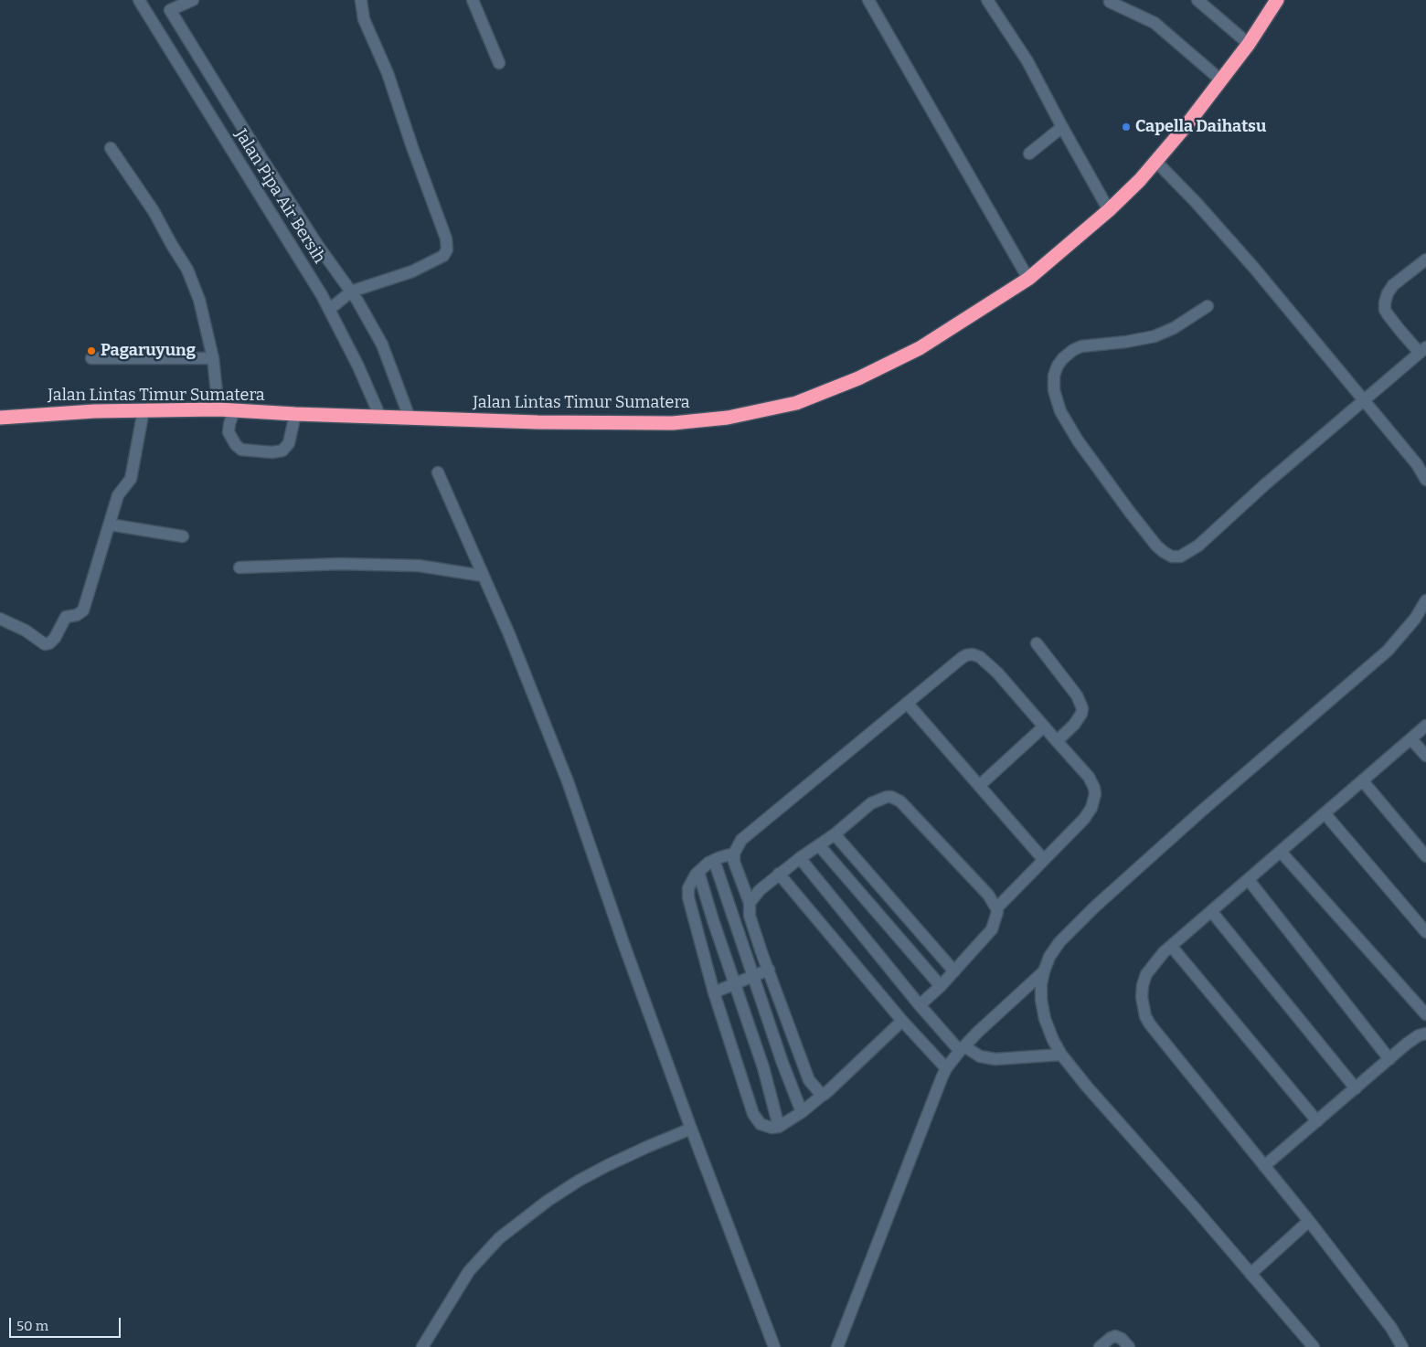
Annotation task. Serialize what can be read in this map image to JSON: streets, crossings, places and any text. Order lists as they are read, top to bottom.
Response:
{
  "streets": {
    "highway": ["Jalan Lintas Timur Sumatera"],
    "street": ["Jalan Pipa Air Bersih"]
  },
  "crossings": [
    ["Jalan Pipa Air Bersih", "Jalan Lintas Timur Sumatera"]
  ],
  "places": ["Capella Daihatsu", "Pagaruyung"],
  "scale_bar": "50 m"
}
